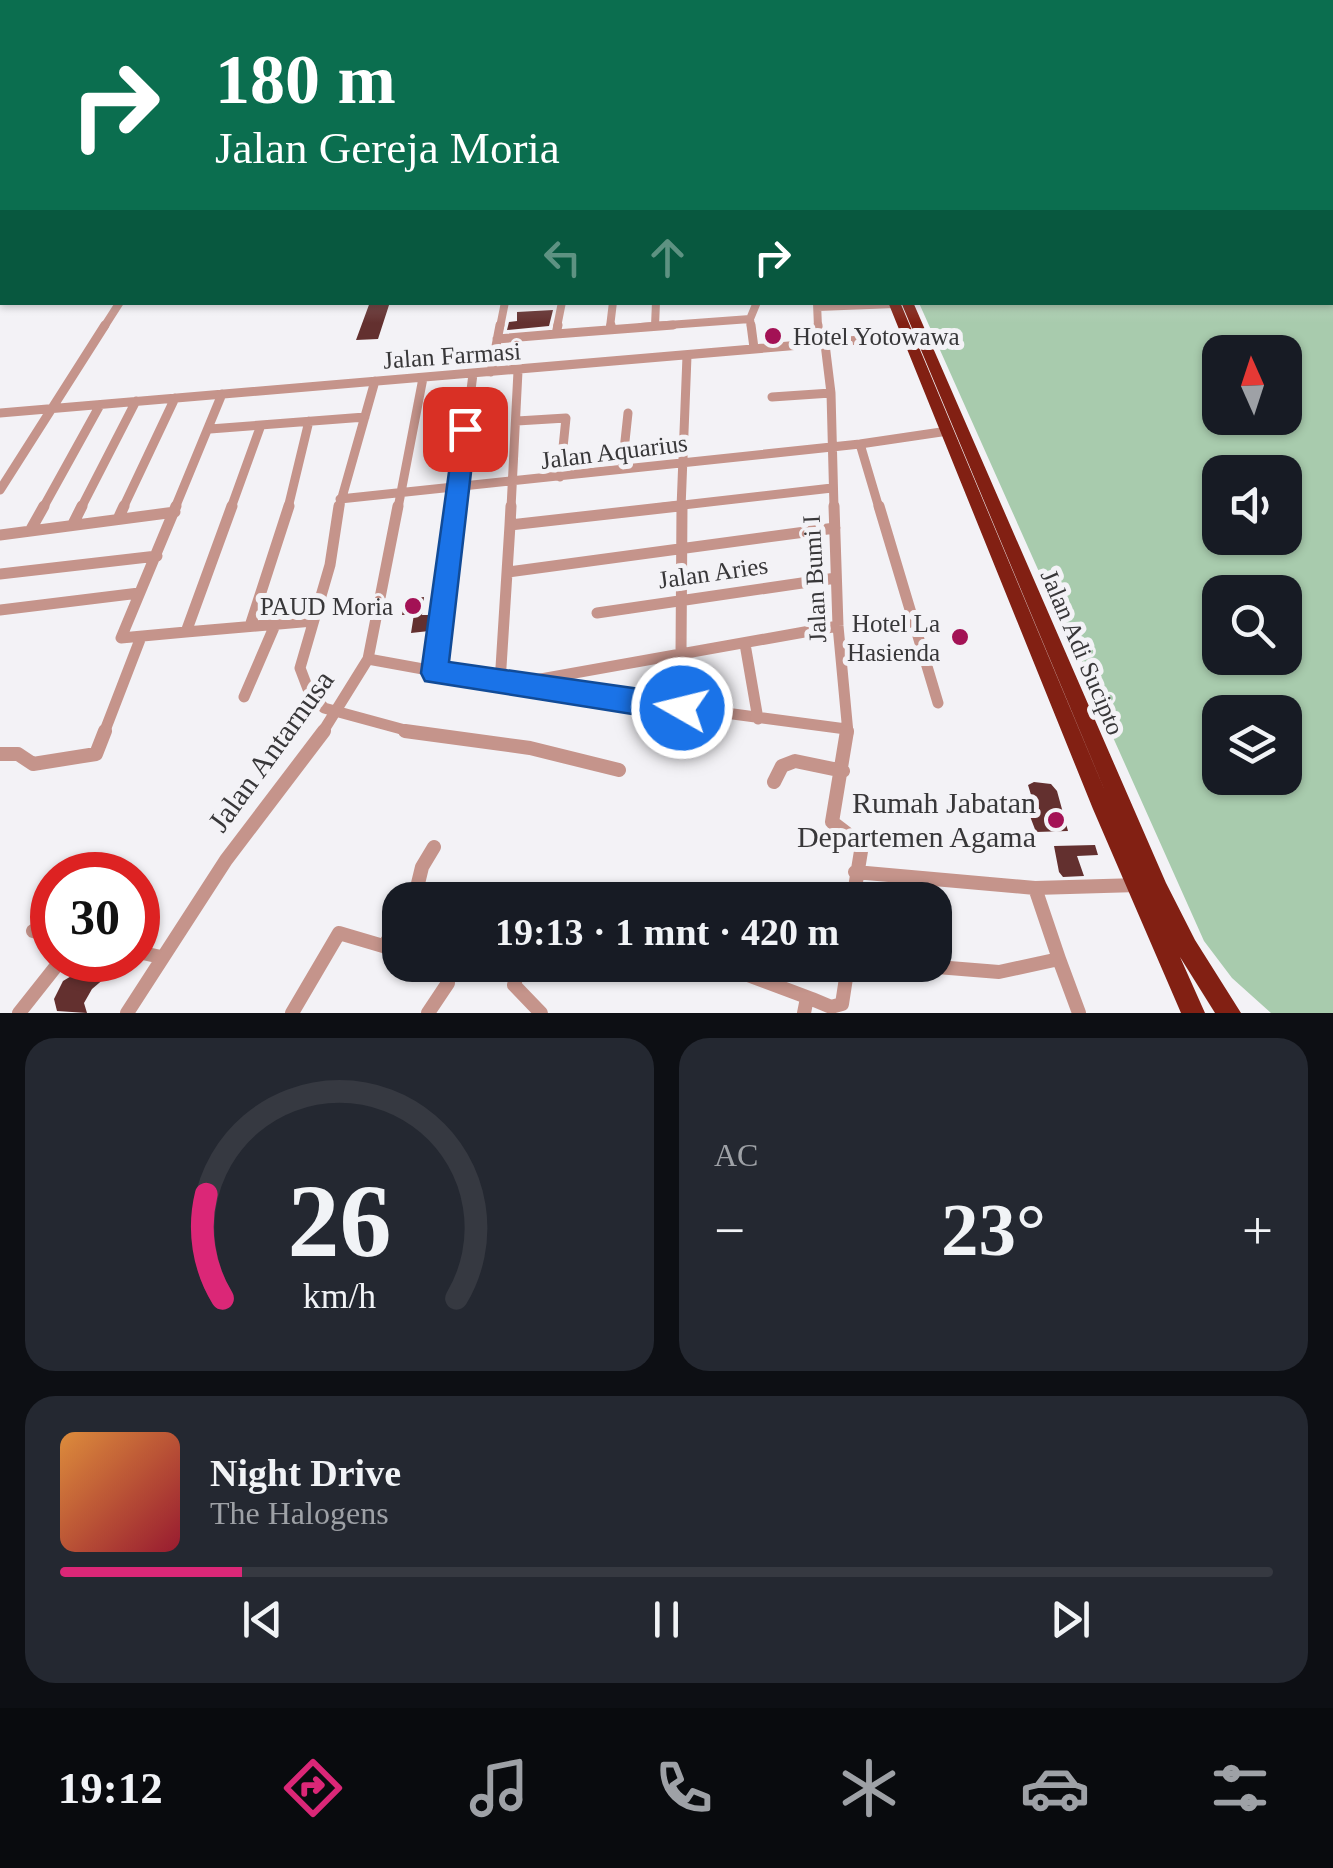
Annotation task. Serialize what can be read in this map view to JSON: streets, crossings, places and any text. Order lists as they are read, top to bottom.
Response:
{
  "streets": {
    "highway": ["Jalan Adi Sucipto"],
    "street": [
      "Jalan Farmasi",
      "Jalan Aquarius",
      "Jalan Aries",
      "Jalan Bumi I",
      "Jalan Antarnusa"
    ]
  },
  "crossings": [
    ["Jalan Farmasi", "Jalan Bumi I"],
    ["Jalan Farmasi", "Jalan Adi Sucipto"],
    ["Jalan Farmasi", "Jalan Antarnusa"],
    ["Jalan Aquarius", "Jalan Bumi I"],
    ["Jalan Aquarius", "Jalan Adi Sucipto"],
    ["Jalan Aquarius", "Jalan Antarnusa"],
    ["Jalan Aries", "Jalan Bumi I"]
  ],
  "places": [
    "Hotel Yotowawa",
    "PAUD Moria",
    "Hotel La Hasienda",
    "Rumah Jabatan Departemen Agama"
  ],
  "north": "top",
  "page": {
    "turn": ["180 m", "Jalan Gereja Moria"],
    "limit": "30",
    "trip": "19:13 · 1 mnt · 420 m",
    "tile": "AC",
    "heat": ["−", "23°", "+"],
    "song": ["Night Drive", "The Halogens"],
    "tabs": "19:12",
    "gauge": ["26", "km/h"]
  }
}
